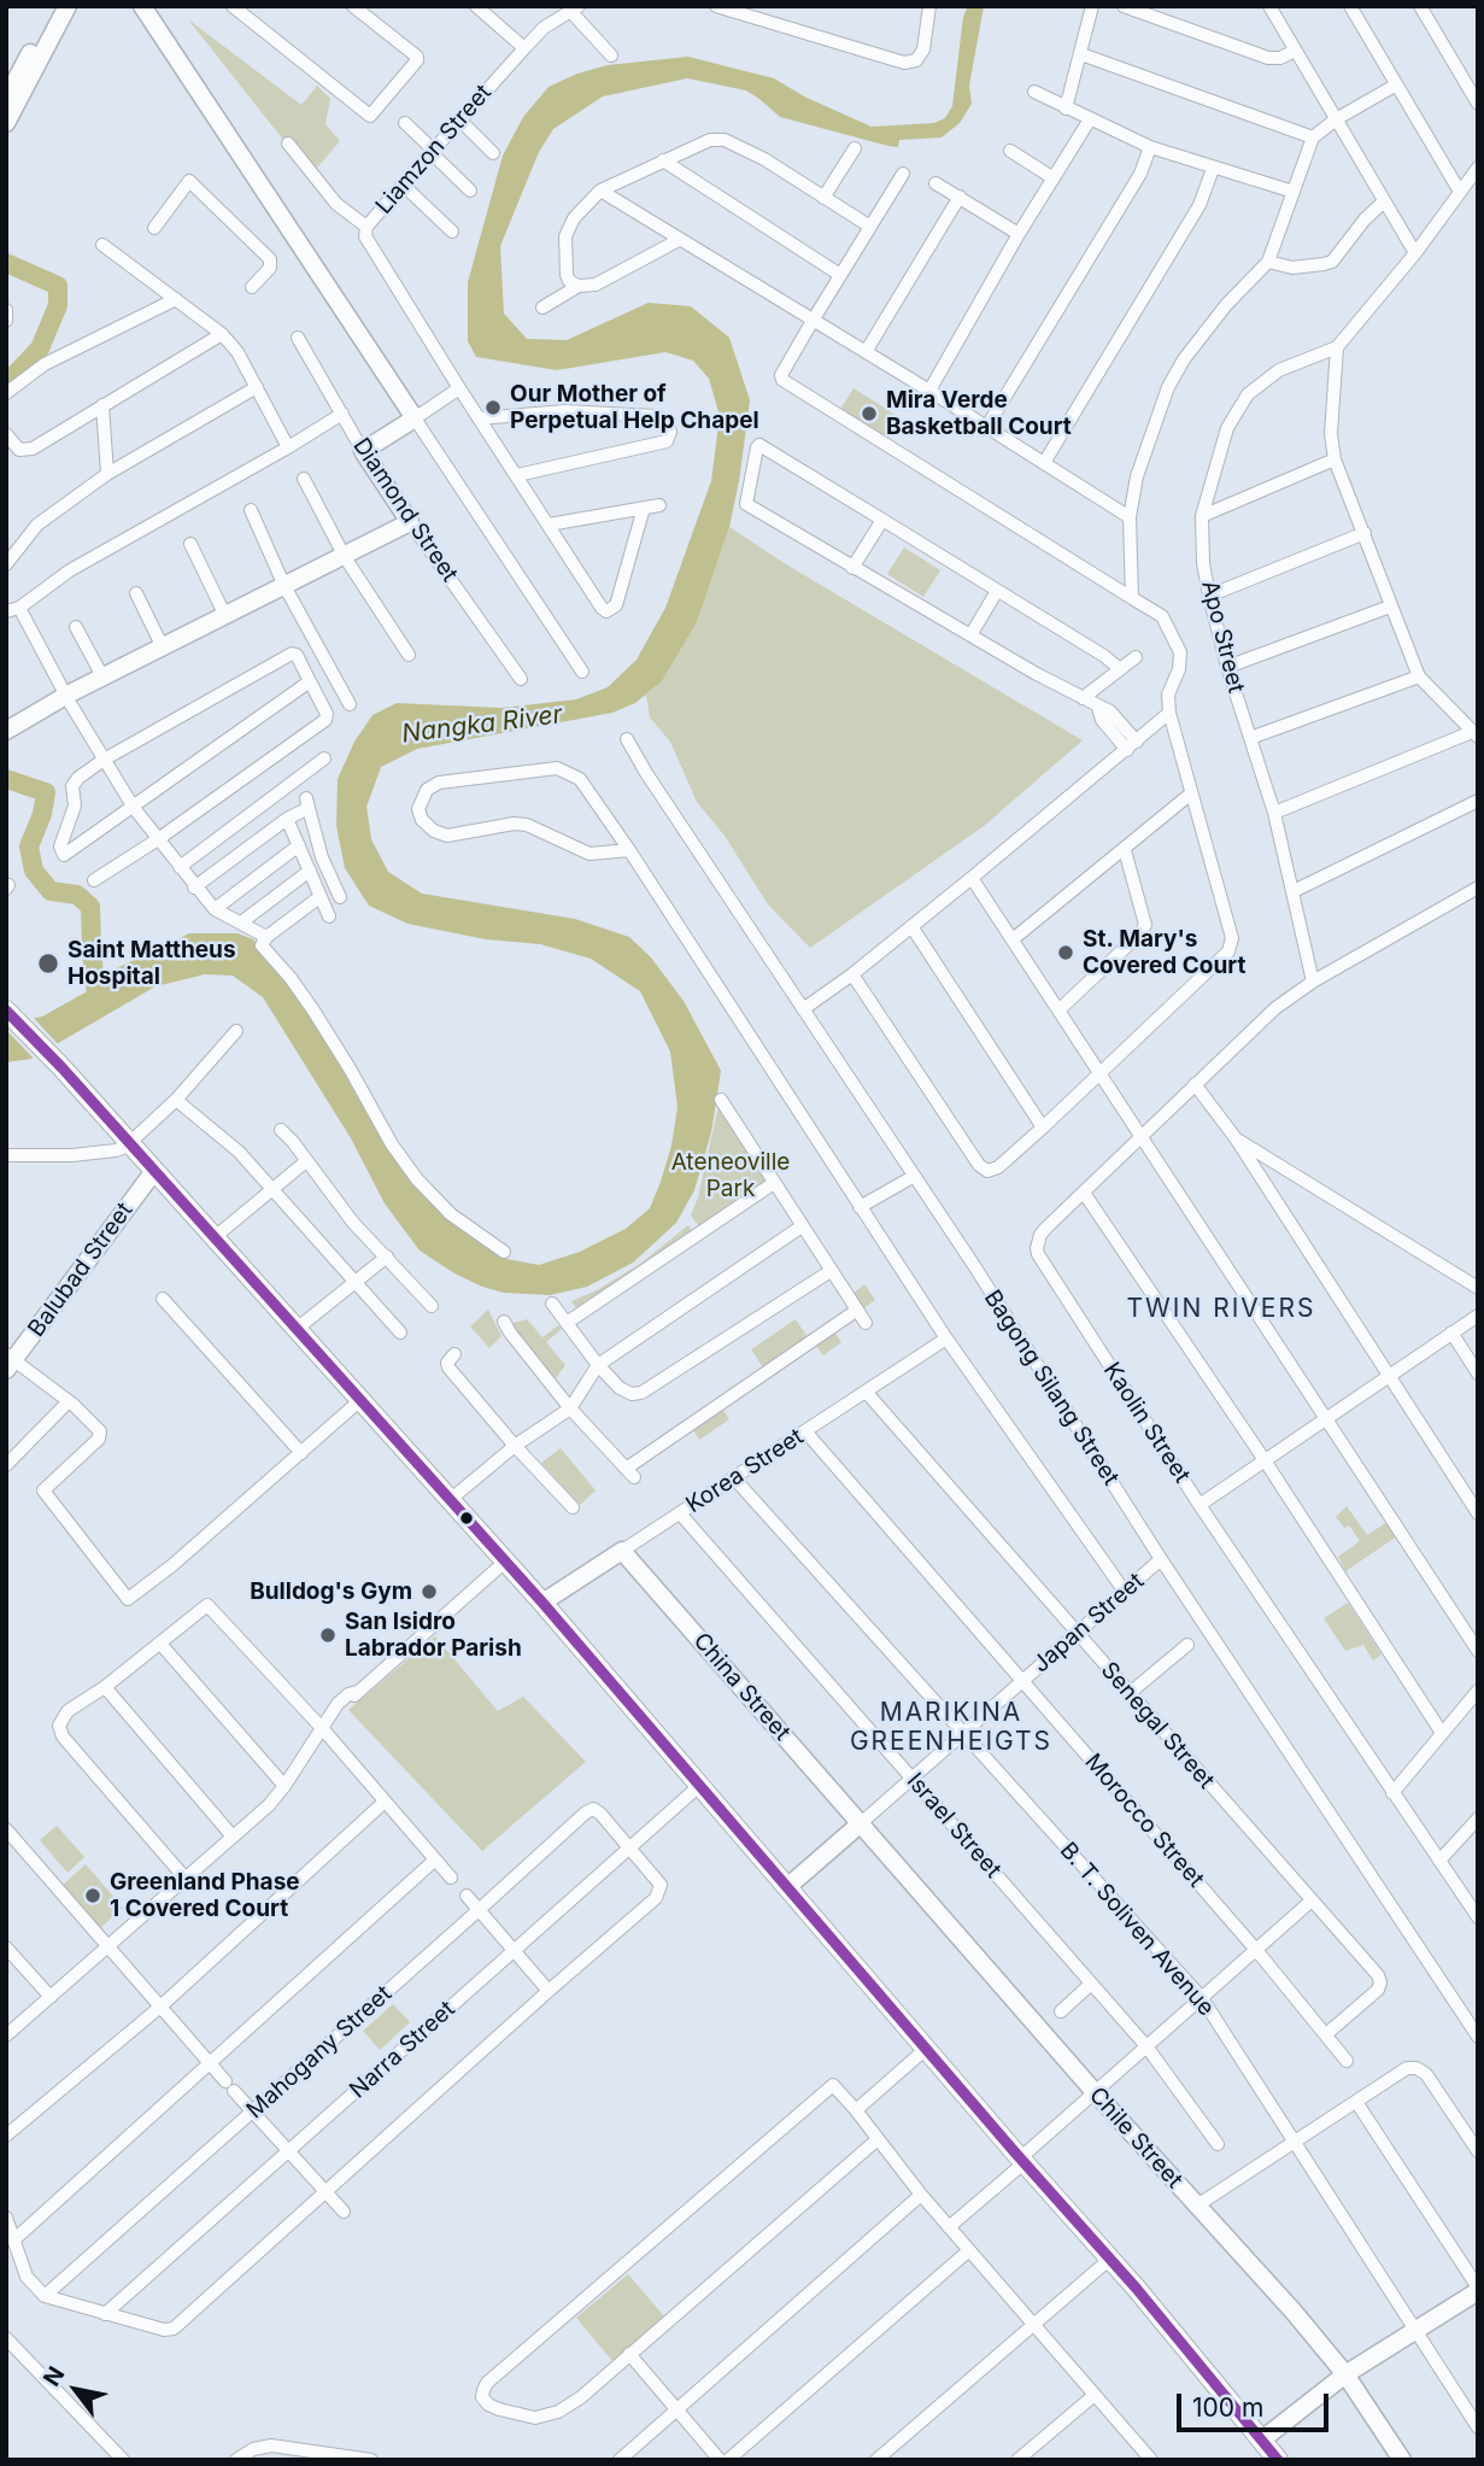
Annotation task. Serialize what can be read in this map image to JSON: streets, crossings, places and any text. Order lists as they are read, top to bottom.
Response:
{
  "streets": {
    "street": [
      "Liamzon Street",
      "Diamond Street",
      "Apo Street",
      "Balubad Street",
      "Bagong Silang Street",
      "Kaolin Street",
      "Korea Street",
      "Japan Street",
      "China Street",
      "Senegal Street",
      "Morocco Street",
      "Israel Street",
      "B. T. Soliven Avenue",
      "Narra Street",
      "Mahogany Street",
      "Chile Street"
    ]
  },
  "crossings": [
    ["Apo Street", "Kaolin Street"],
    ["Bagong Silang Street", "Japan Street"],
    ["Korea Street", "China Street"],
    ["Korea Street", "Senegal Street"],
    ["Korea Street", "Morocco Street"],
    ["Korea Street", "Israel Street"],
    ["Korea Street", "B. T. Soliven Avenue"],
    ["Japan Street", "China Street"],
    ["Japan Street", "Senegal Street"],
    ["Japan Street", "Morocco Street"],
    ["Japan Street", "Israel Street"],
    ["Japan Street", "B. T. Soliven Avenue"],
    ["Japan Street", "Chile Street"],
    ["China Street", "Chile Street"],
    ["Senegal Street", "Morocco Street"],
    ["Narra Street", "Mahogany Street"]
  ],
  "districts": ["TWIN RIVERS", "MARIKINA GREENHEIGTS"],
  "water": ["Nangka River"],
  "parks": ["Ateneoville Park"],
  "places": [
    "Our Mother of Perpetual Help Chapel",
    "Mira Verde Basketball Court",
    "St. Mary's Covered Court",
    "Saint Mattheus Hospital",
    "Bulldog's Gym",
    "San Isidro Labrador Parish",
    "Greenland Phase 1 Covered Court"
  ],
  "scale_bar": "100 m",
  "north": "top left"
}
